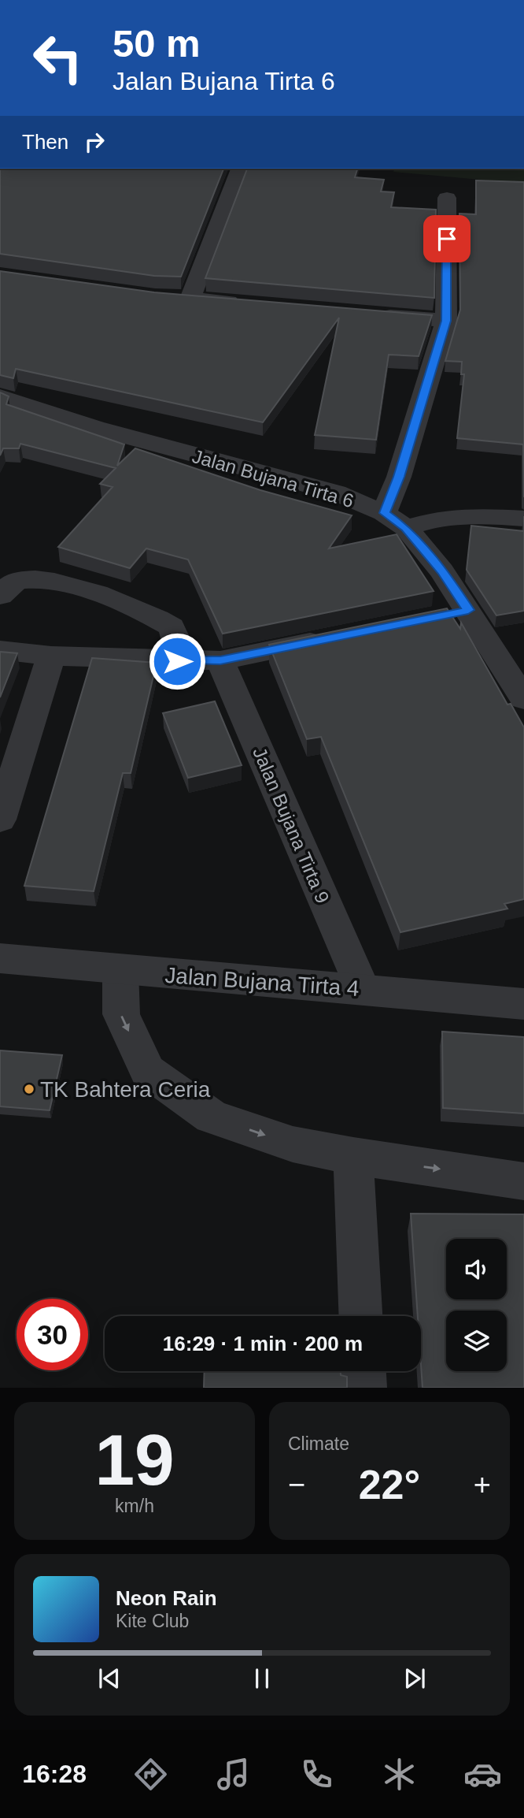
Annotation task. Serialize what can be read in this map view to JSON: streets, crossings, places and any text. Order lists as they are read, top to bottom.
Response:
{
  "streets": {
    "street": ["Jalan Bujana Tirta 6", "Jalan Bujana Tirta 9", "Jalan Bujana Tirta 4"]
  },
  "crossings": [
    ["Jalan Bujana Tirta 9", "Jalan Bujana Tirta 4"]
  ],
  "places": ["TK Bahtera Ceria"],
  "page": {
    "turn": ["50 m", "Jalan Bujana Tirta 6"],
    "then": "Then",
    "limit": "30",
    "trip": "16:29 · 1 min · 200 m",
    "tile": [
      ["19", "km/h"],
      "Climate"
    ],
    "heat": ["−", "22°", "+"],
    "song": ["Neon Rain", "Kite Club"],
    "tabs": "16:28"
  }
}
